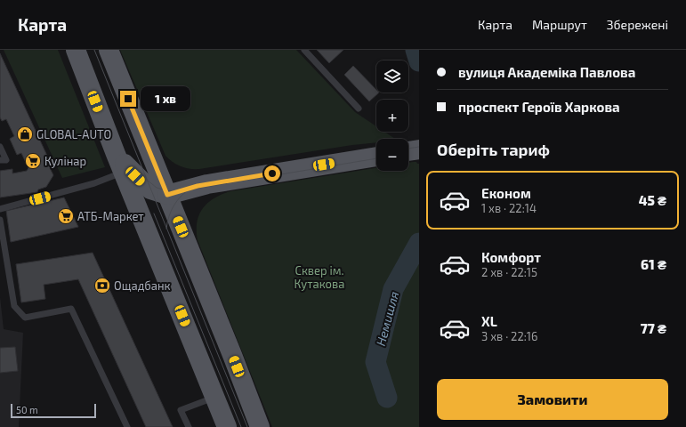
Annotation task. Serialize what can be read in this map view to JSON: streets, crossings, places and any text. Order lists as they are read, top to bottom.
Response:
{
  "water": ["Немишля"],
  "parks": ["Сквер ім. Кутакова"],
  "places": {
    "shop": ["GLOBAL-AUTO"],
    "supermarket": ["Кулінар", "АТБ-Маркет"],
    "bank": ["Ощадбанк"]
  },
  "scale_bar": "50 m",
  "page": {
    "header": "Карта",
    "nav": ["Карта", "Маршрут", "Збережені"],
    "banner": ["вулиця Академіка Павлова", "проспект Героїв Харкова"],
    "map_buttons": ["+", "−"],
    "bubble": "1 хв",
    "heading": "Оберіть тариф",
    "list": [
      {
        "name": "Економ",
        "note": "1 хв · 22:14",
        "value": "45 ₴"
      },
      {
        "name": "Комфорт",
        "note": "2 хв · 22:15",
        "value": "61 ₴"
      },
      {
        "name": "XL",
        "note": "3 хв · 22:16",
        "value": "77 ₴"
      }
    ],
    "buttons": "Замовити",
    "scale": "50 m"
  }
}
